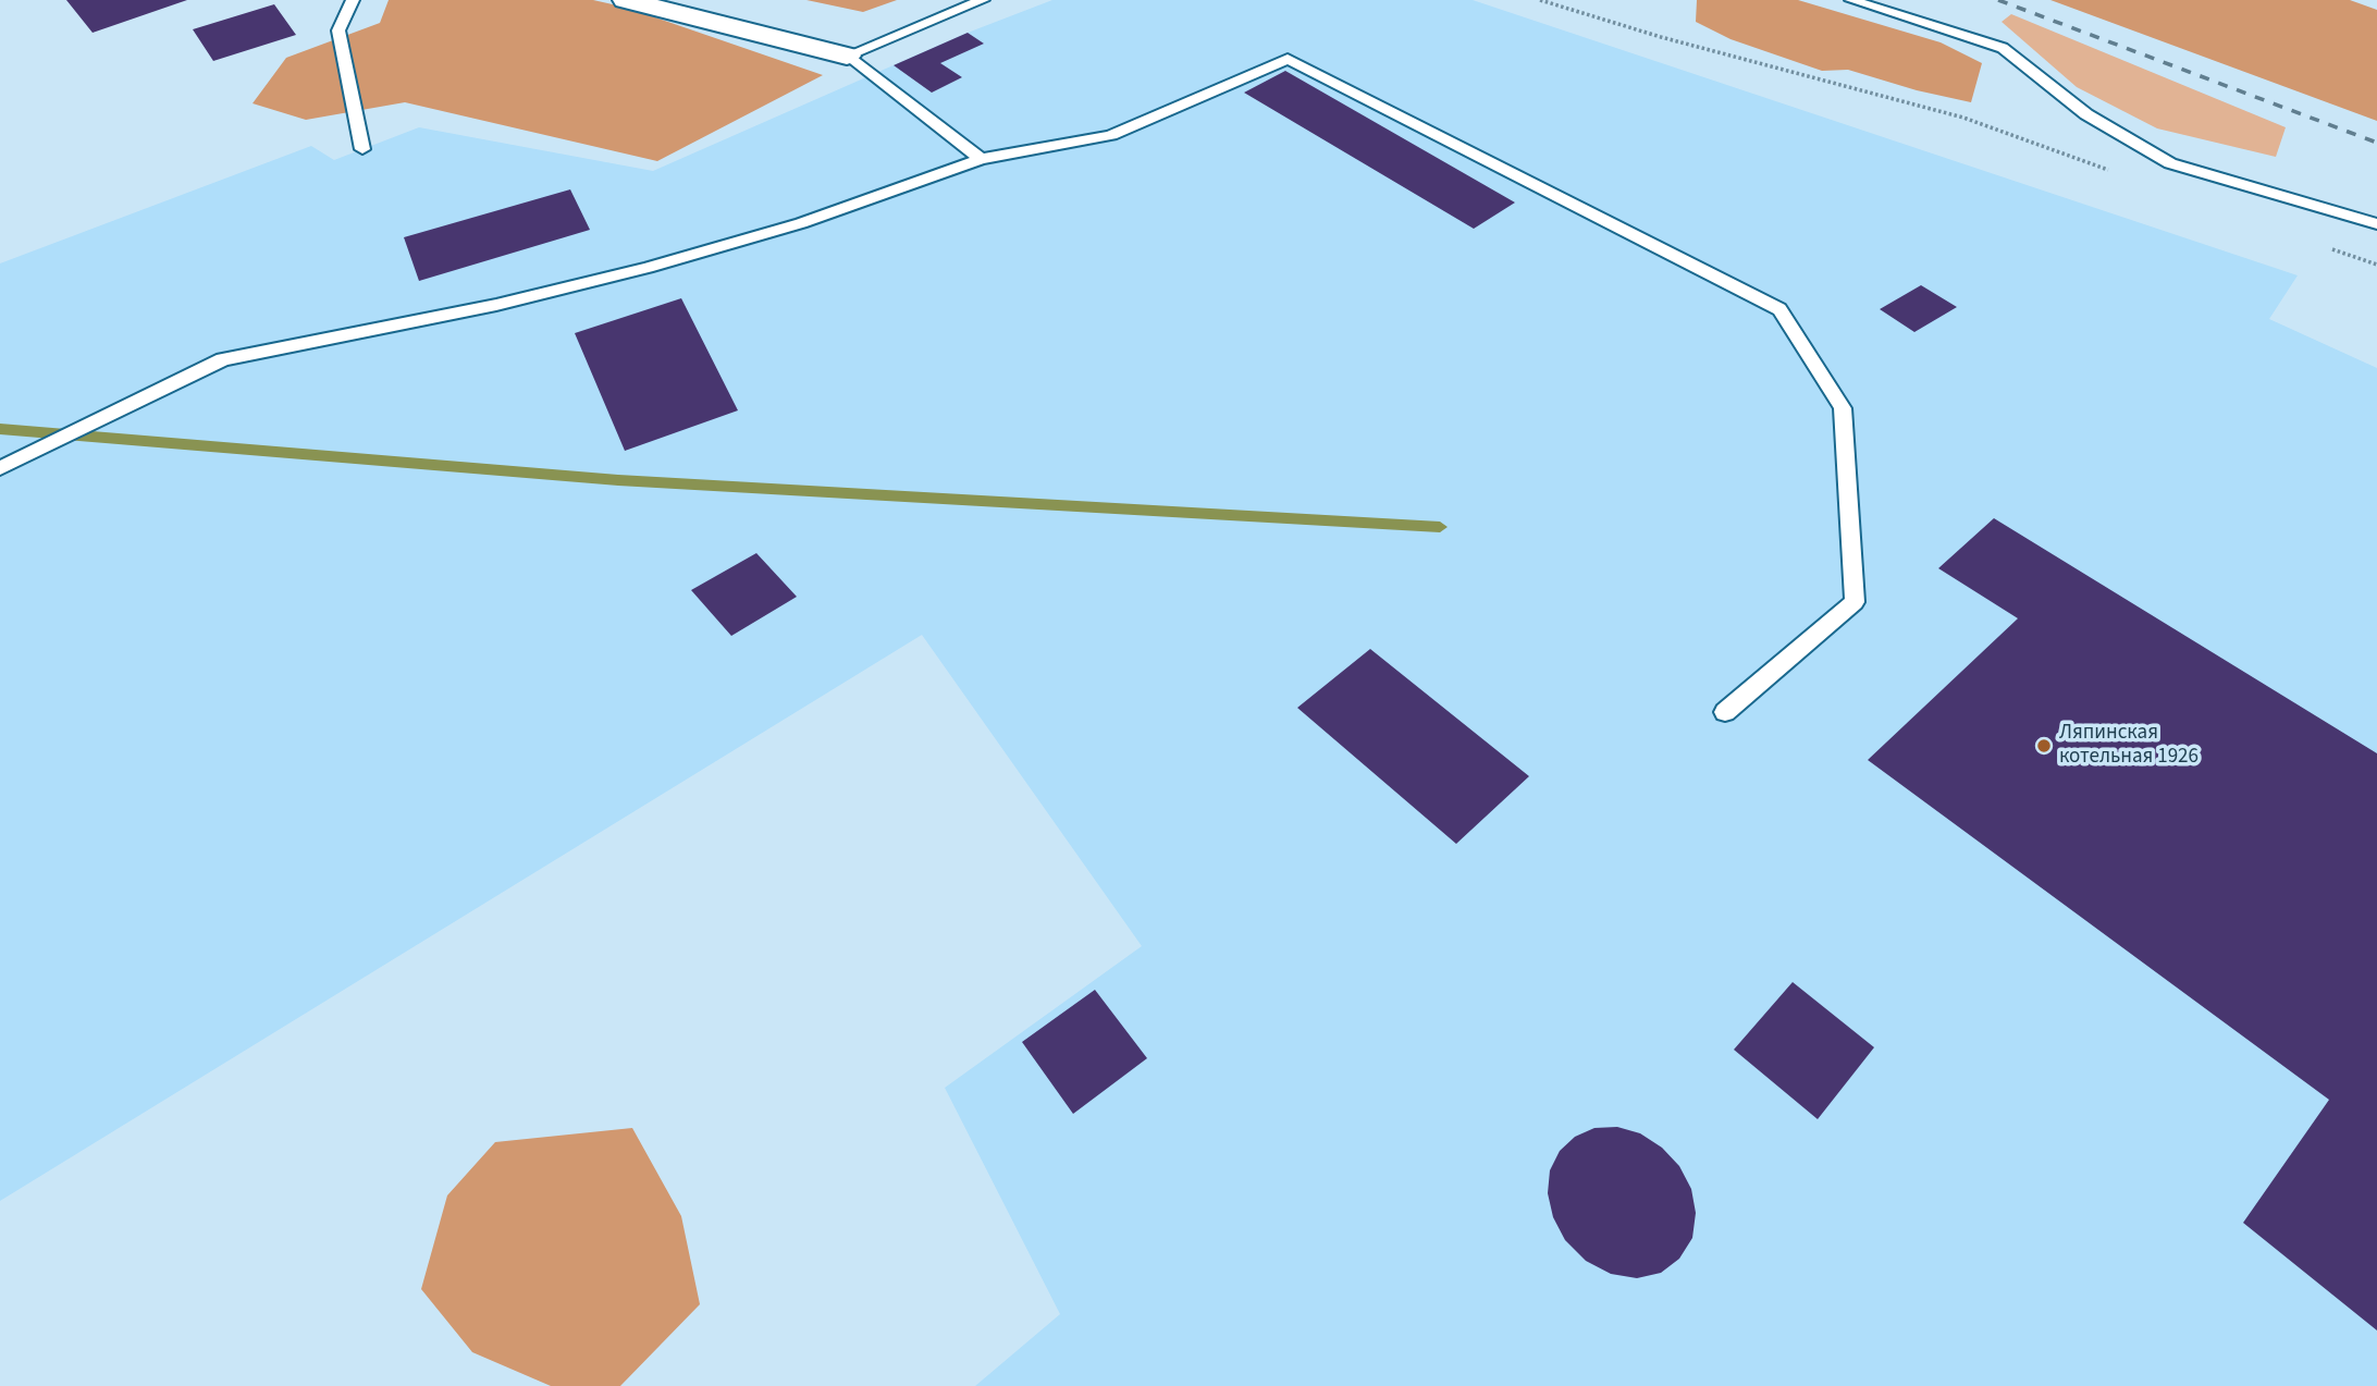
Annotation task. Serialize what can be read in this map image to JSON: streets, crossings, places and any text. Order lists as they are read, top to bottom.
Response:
{
  "places": ["Ляпинская котельная 1926"]
}
